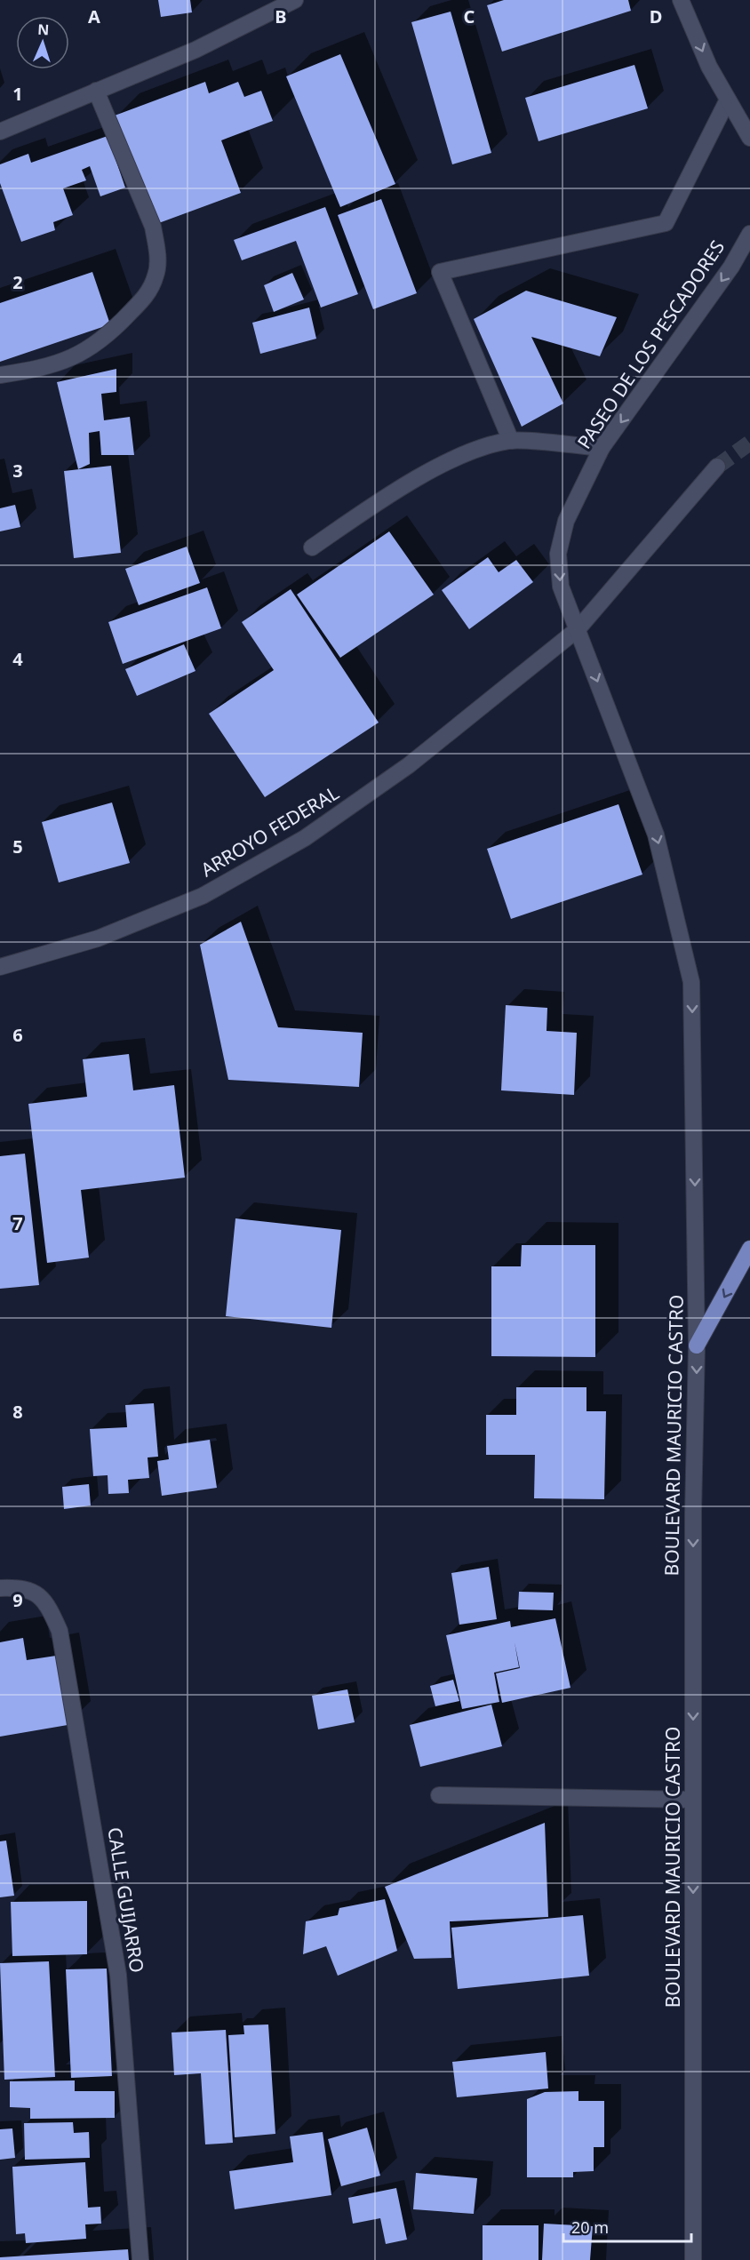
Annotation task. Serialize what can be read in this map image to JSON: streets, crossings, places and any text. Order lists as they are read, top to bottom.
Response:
{
  "streets": {
    "street": [
      "PASEO DE LOS PESCADORES",
      "ARROYO FEDERAL",
      "BOULEVARD MAURICIO CASTRO",
      "CALLE GUIJARRO"
    ]
  },
  "crossings": [
    ["PASEO DE LOS PESCADORES", "ARROYO FEDERAL"],
    ["PASEO DE LOS PESCADORES", "BOULEVARD MAURICIO CASTRO"],
    ["ARROYO FEDERAL", "BOULEVARD MAURICIO CASTRO"]
  ],
  "one_way": ["PASEO DE LOS PESCADORES", "BOULEVARD MAURICIO CASTRO"],
  "scale_bar": "20 m",
  "north": "top",
  "grid": {
    "columns": [
      "A",
      "B",
      "C",
      "D"
    ],
    "rows": [
      "1",
      "2",
      "3",
      "4",
      "5",
      "6",
      "7",
      "8",
      "9"
    ]
  }
}
